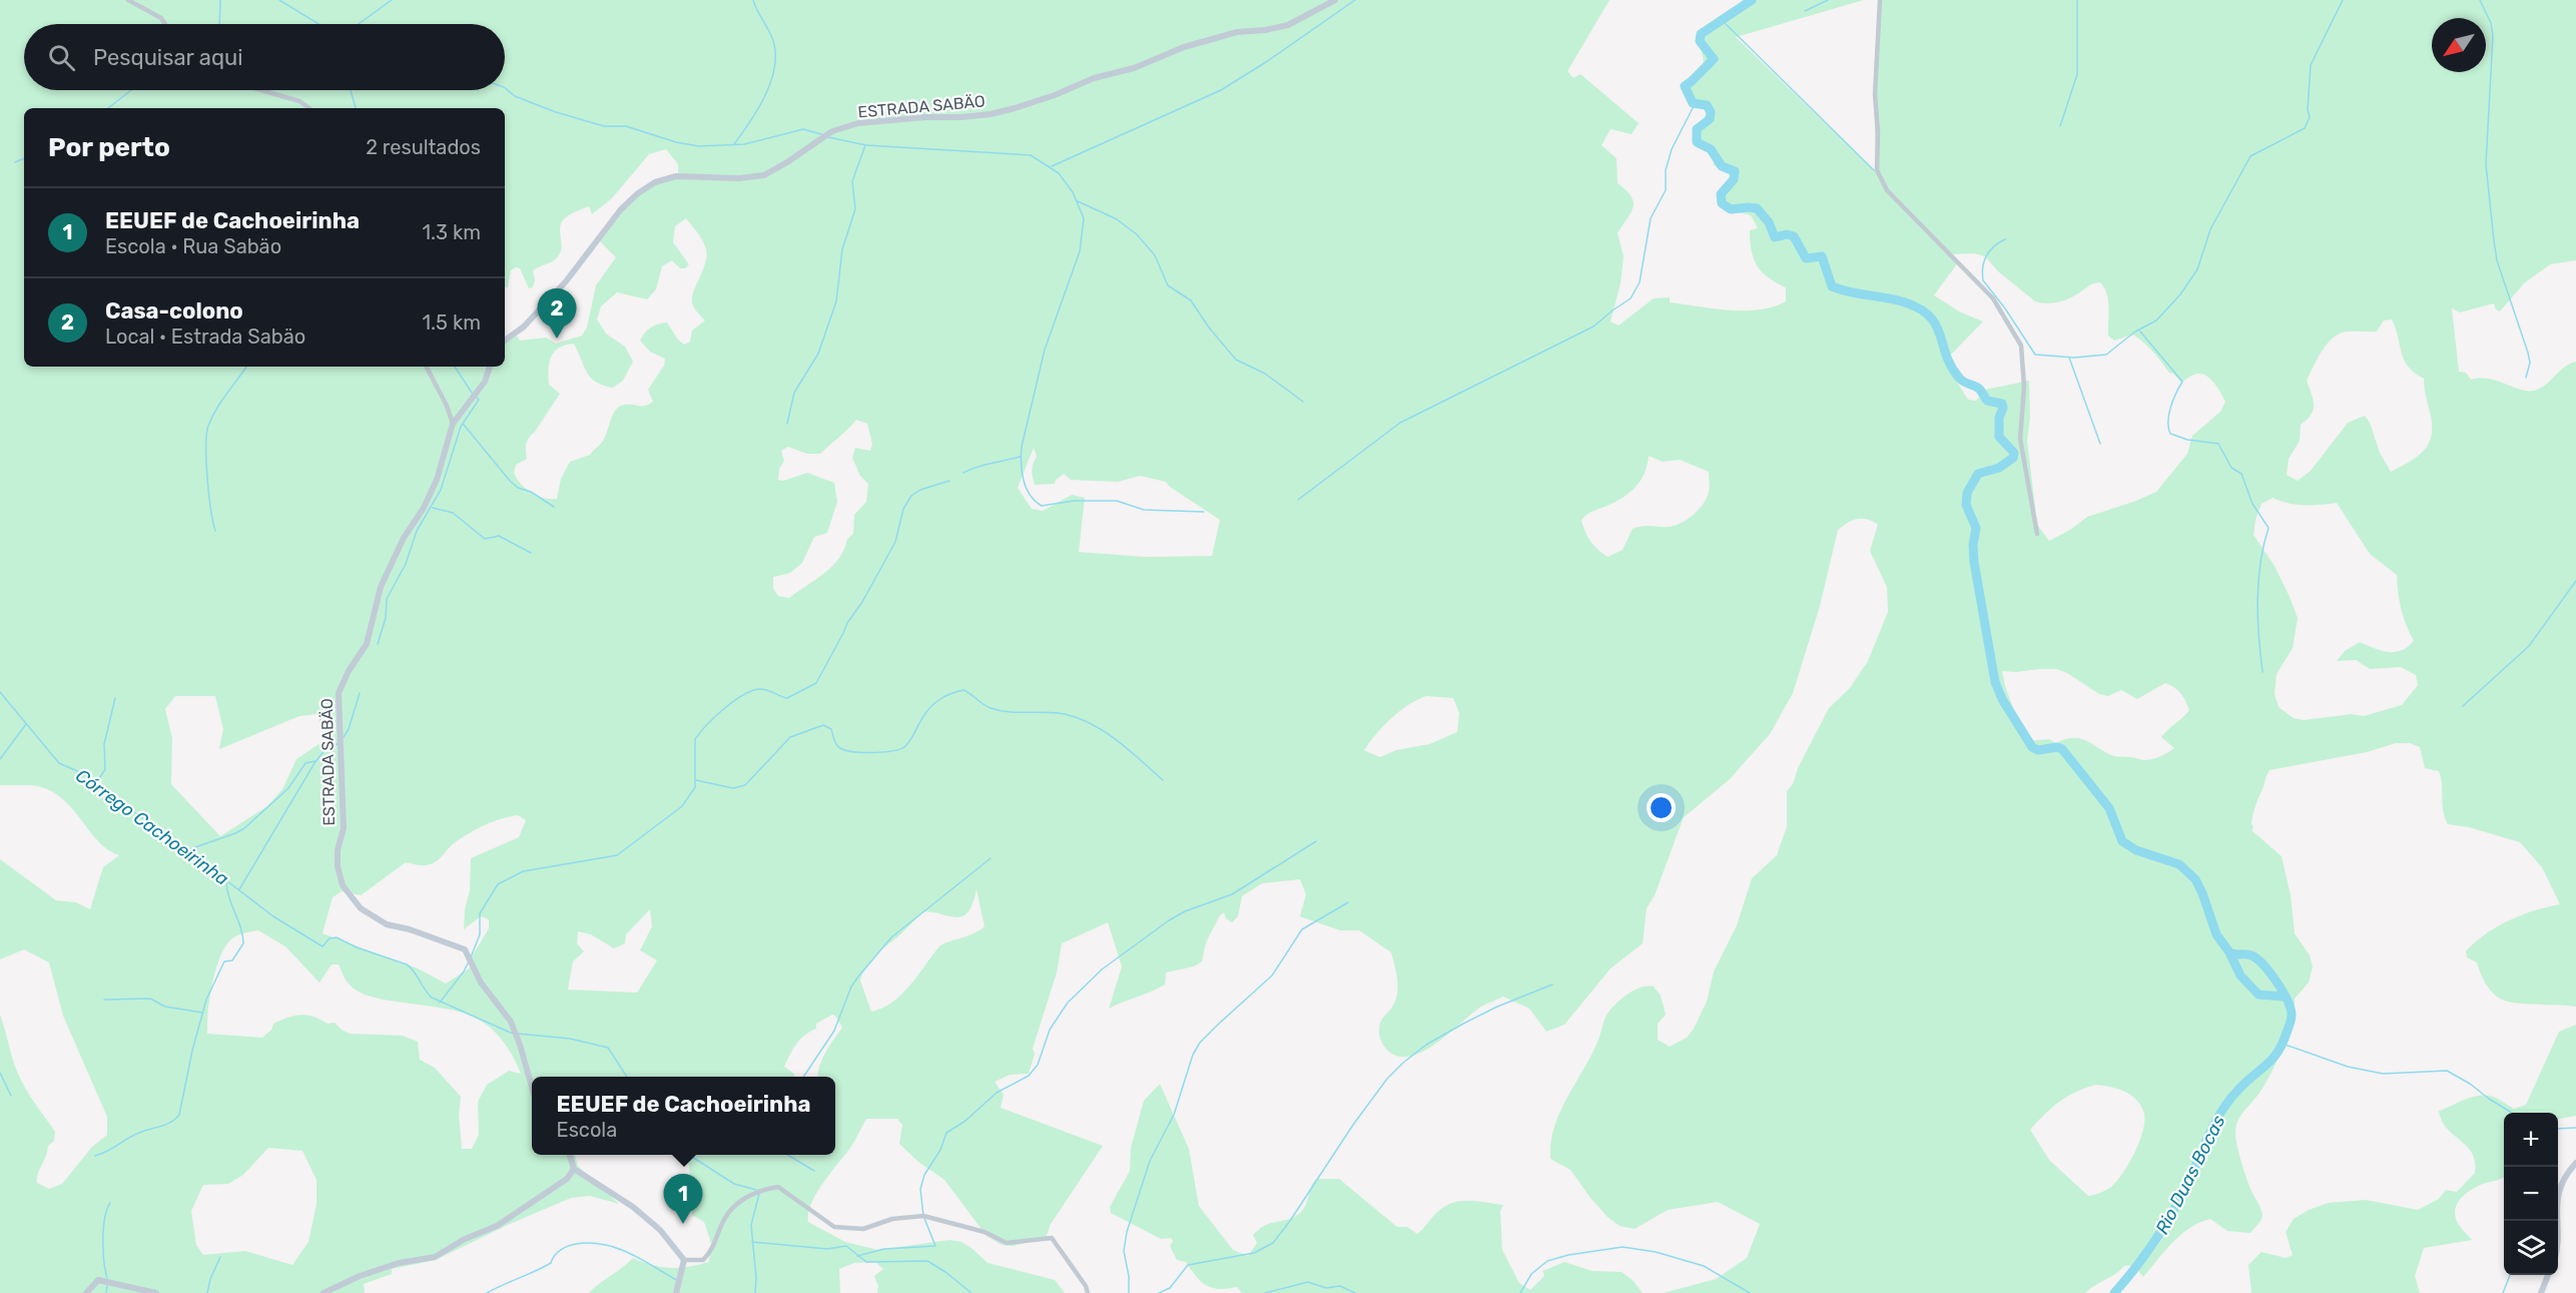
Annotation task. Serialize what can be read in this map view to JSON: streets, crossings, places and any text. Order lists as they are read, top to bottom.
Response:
{
  "streets": {
    "street": ["ESTRADA SABÄO"]
  },
  "water": ["Córrego Cachoeirinha", "Rio Duas Bocas"],
  "north": "bottom left",
  "page": {
    "search": "Pesquisar aqui",
    "heading": ["Por perto", "2 resultados"],
    "list": [
      {
        "mark": "1",
        "name": "EEUEF de Cachoeirinha",
        "note": "Escola · Rua Sabäo",
        "value": "1.3 km"
      },
      {
        "mark": "2",
        "name": "Casa-colono",
        "note": "Local · Estrada Sabäo",
        "value": "1.5 km"
      }
    ],
    "pins": ["2", "1"],
    "popup": ["EEUEF de Cachoeirinha", "Escola"],
    "map_buttons": ["+", "−"]
  }
}
